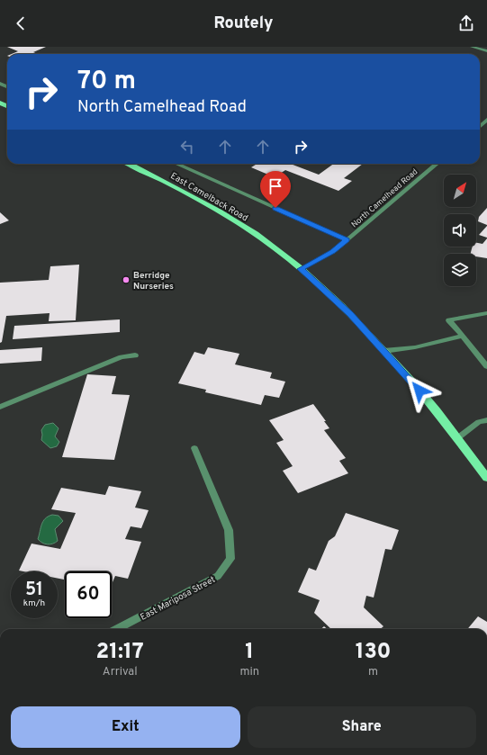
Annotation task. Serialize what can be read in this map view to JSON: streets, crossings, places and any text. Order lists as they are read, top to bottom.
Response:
{
  "streets": {
    "main road": ["East Camelback Road"],
    "street": ["North Camelhead Road", "East Mariposa Street"]
  },
  "crossings": [
    ["East Camelback Road", "North Camelhead Road"]
  ],
  "places": ["Berridge Nurseries"],
  "north": "top right",
  "page": {
    "header": "Routely",
    "turn": ["70 m", "North Camelhead Road"],
    "speed": "51 km/h",
    "limit": "60",
    "eta": [
      "21:17",
      "Arrival",
      "1",
      "min",
      "130",
      "m"
    ],
    "buttons": ["Exit", "Share"]
  }
}
